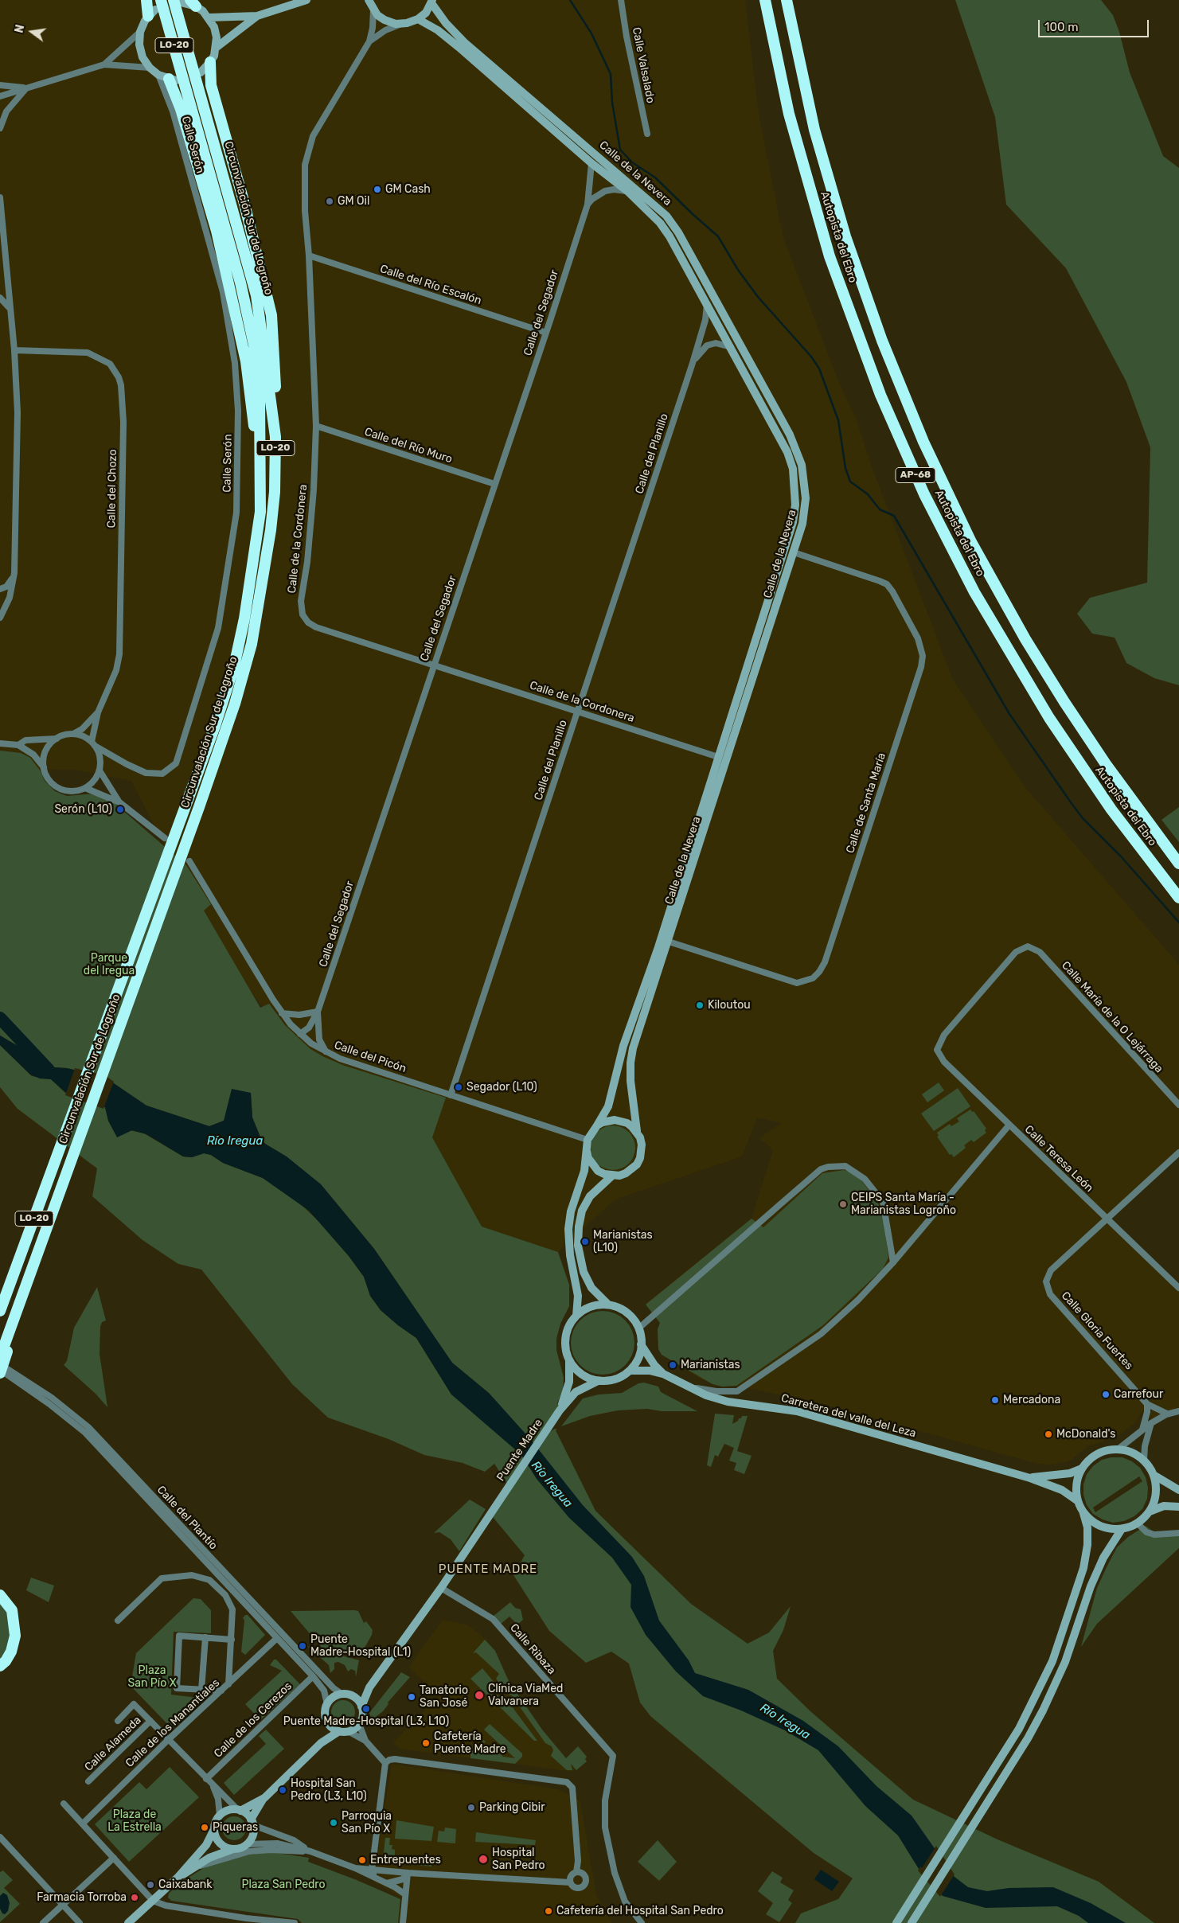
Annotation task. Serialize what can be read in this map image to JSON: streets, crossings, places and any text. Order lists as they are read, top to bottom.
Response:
{
  "streets": {
    "highway": [
      "LO-20",
      "Circunvalación Sur de Logroño",
      "Autopista del Ebro",
      "AP-68"
    ],
    "main road": ["Calle de la Nevera", "Carretera del valle del Leza", "Puente Madre"],
    "street": [
      "Calle Valsalado",
      "Calle Serón",
      "Calle del Río Escalón",
      "Calle del Segador",
      "Calle del Río Muro",
      "Calle del Planillo",
      "Calle del Chozo",
      "Calle de la Cordonera",
      "Calle de Santa María",
      "Calle María de la O Lejárraga",
      "Calle del Picón",
      "Calle Teresa León",
      "Calle Gloria Fuertes",
      "Calle del Plantío",
      "Calle Ribaza",
      "Calle de los Cerezos",
      "Calle de los Manantiales",
      "Calle Alameda"
    ]
  },
  "crossings": [
    ["Calle Serón", "Calle del Chozo"],
    ["Calle de la Nevera", "Calle del Segador"],
    ["Calle de la Nevera", "Calle del Planillo"],
    ["Calle de la Nevera", "Calle de la Cordonera"],
    ["Calle de la Nevera", "Calle de Santa María"],
    ["Calle de la Nevera", "Calle del Picón"],
    ["Calle del Río Escalón", "Calle del Segador"],
    ["Calle del Río Escalón", "Calle de la Cordonera"],
    ["Calle del Segador", "Calle del Río Muro"],
    ["Calle del Segador", "Calle de la Cordonera"],
    ["Calle del Segador", "Calle del Picón"],
    ["Calle del Río Muro", "Calle de la Cordonera"],
    ["Calle del Planillo", "Calle de la Cordonera"],
    ["Calle del Planillo", "Calle del Picón"],
    ["Calle María de la O Lejárraga", "Calle Teresa León"],
    ["Calle Teresa León", "Calle Gloria Fuertes"],
    ["Puente Madre", "Calle Ribaza"],
    ["Calle del Plantío", "Calle de los Cerezos"],
    ["Calle del Plantío", "Calle de los Manantiales"],
    ["Calle de los Cerezos", "Calle Alameda"],
    ["Calle de los Manantiales", "Calle Alameda"]
  ],
  "districts": ["PUENTE MADRE"],
  "water": ["Río Iregua"],
  "parks": [
    "Parque del Iregua",
    "Plaza San Pío X",
    "Plaza de La Estrella",
    "Plaza San Pedro"
  ],
  "places": [
    "GM Cash",
    "GM Oil",
    "Serón (L10)",
    "Kiloutou",
    "Segador (L10)",
    "CEIPS Santa María - Marianistas Logroño",
    "Marianistas (L10)",
    "Marianistas",
    "Carrefour",
    "Mercadona",
    "McDonald's",
    "Puente Madre-Hospital (L1)",
    "Clínica ViaMed Valvanera",
    "Tanatorio San José",
    "Puente Madre-Hospital (L3, L10)",
    "Cafetería Puente Madre",
    "Hospital San Pedro (L3, L10)",
    "Parking Cibir",
    "Parroquia San Pío X",
    "Piqueras",
    "Hospital San Pedro",
    "Entrepuentes",
    "Caixabank",
    "Farmacia Torroba",
    "Cafetería del Hospital San Pedro"
  ],
  "scale_bar": "100 m",
  "north": "left"
}
